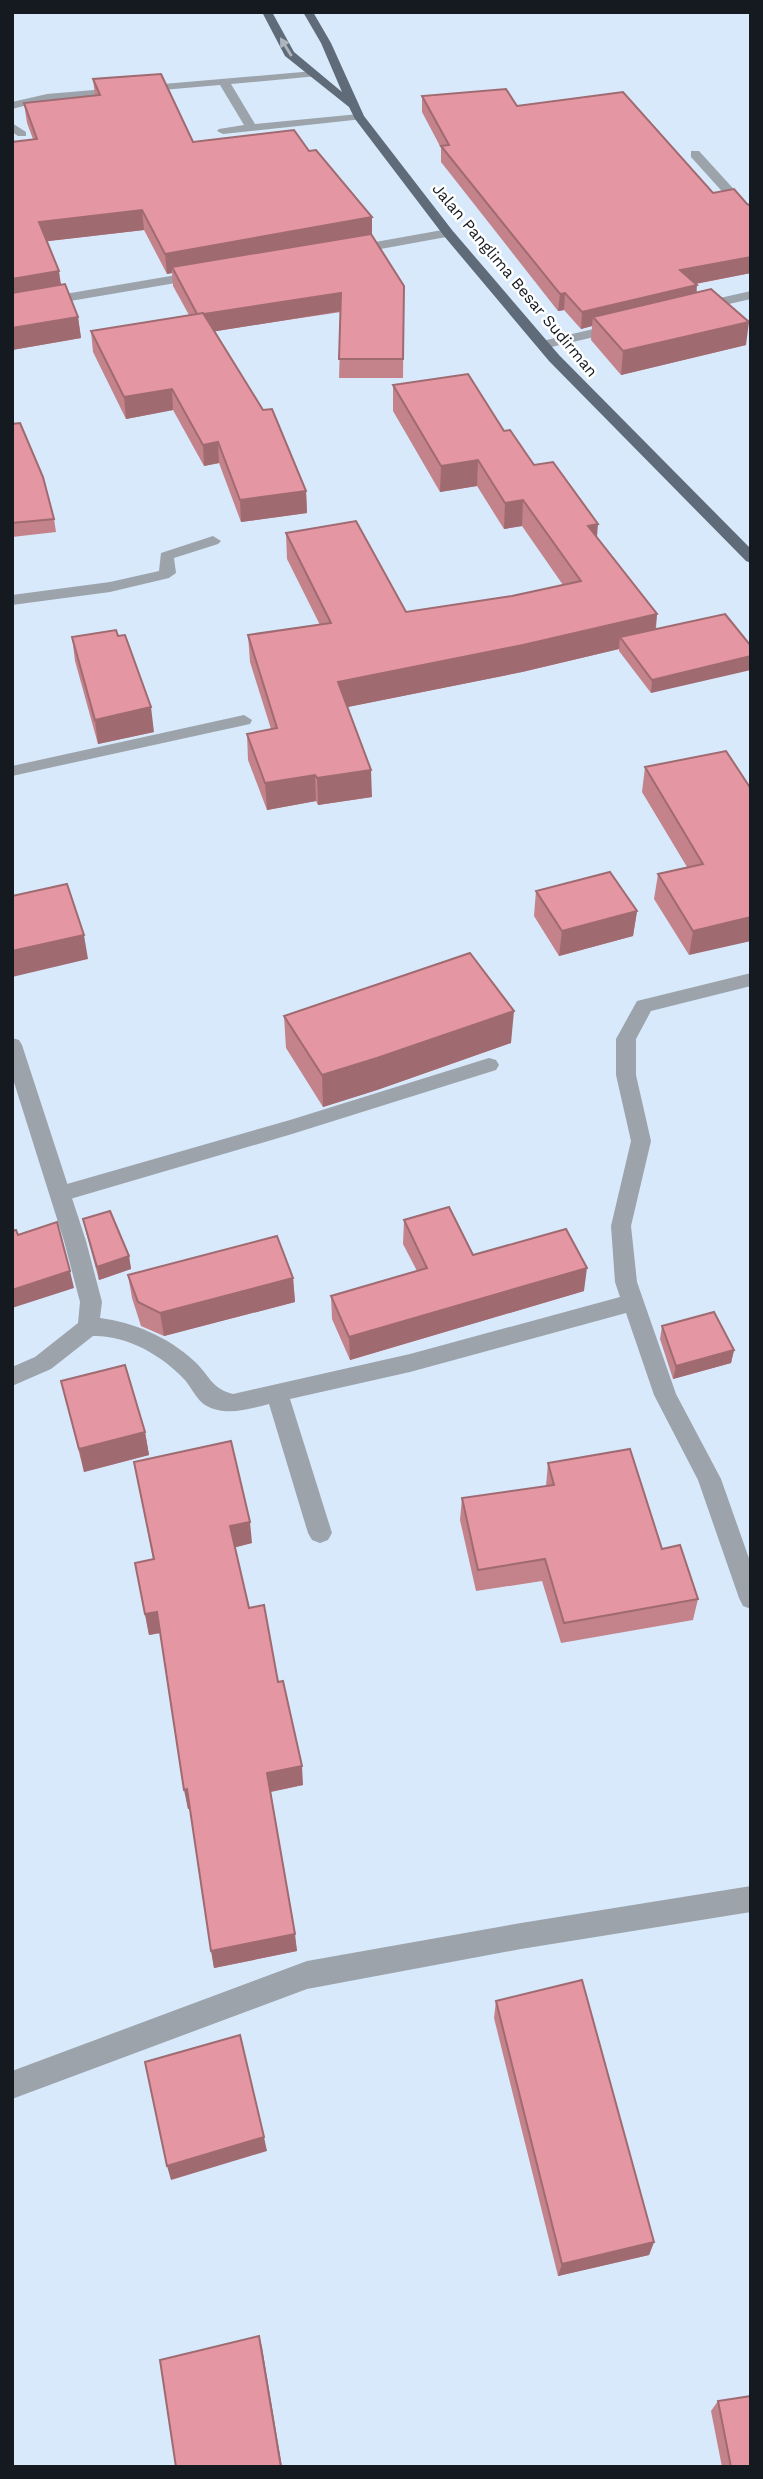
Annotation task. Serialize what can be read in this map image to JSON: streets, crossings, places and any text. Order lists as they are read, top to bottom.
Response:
{
  "streets": {
    "main road": ["Jalan Panglima Besar Sudirman"]
  }
}
